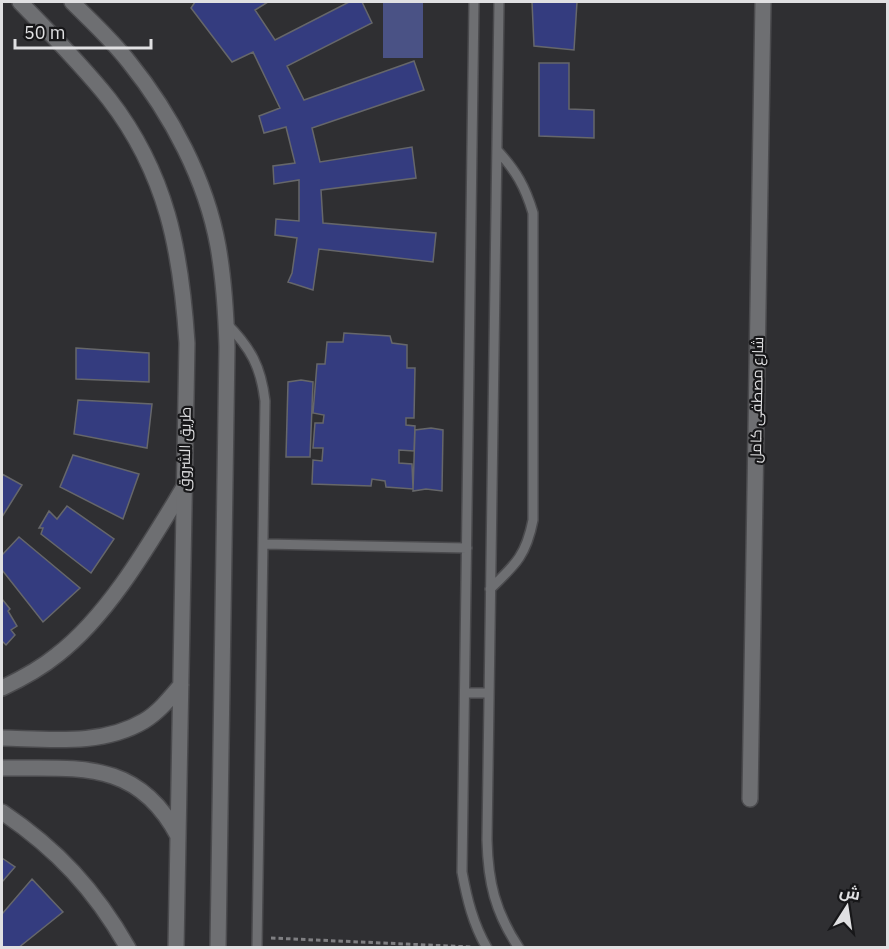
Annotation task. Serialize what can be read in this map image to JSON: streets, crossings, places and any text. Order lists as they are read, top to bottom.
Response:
{
  "streets": {
    "street": ["شارع مصطفى كامل", "طريق الشروق"]
  },
  "scale_bar": "50 m",
  "north": "top"
}
